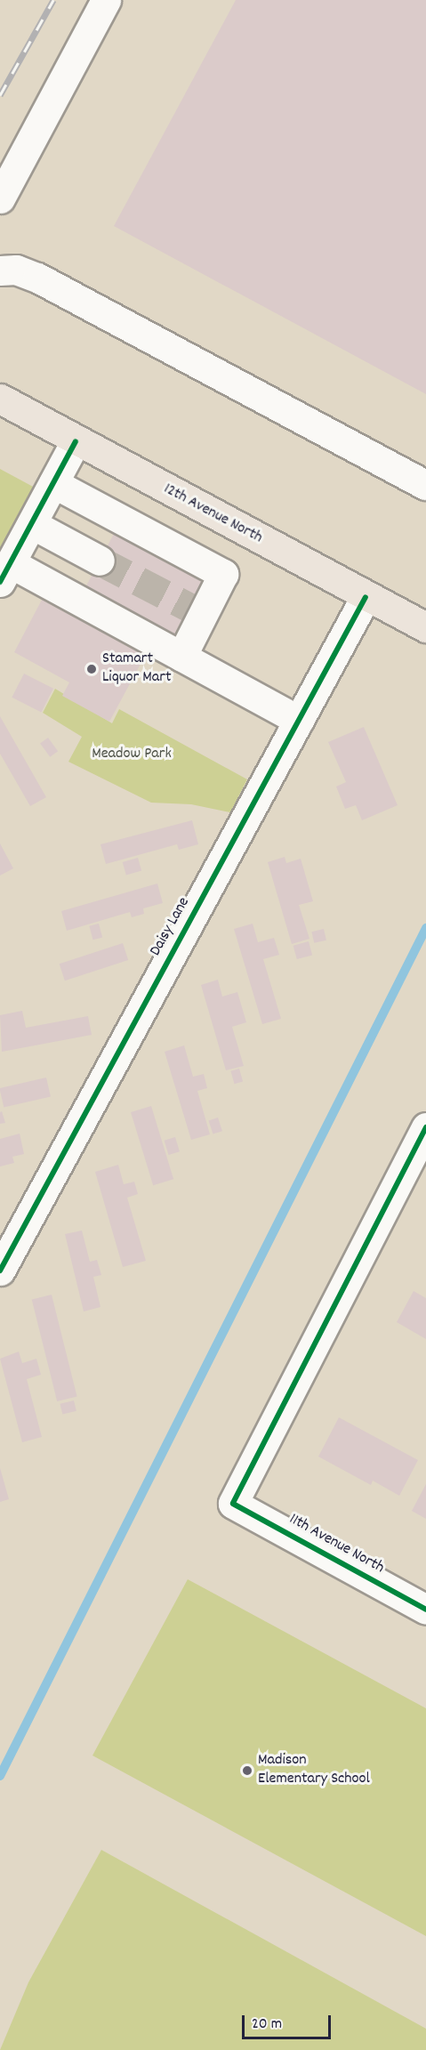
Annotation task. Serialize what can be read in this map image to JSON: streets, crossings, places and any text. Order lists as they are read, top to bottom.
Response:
{
  "streets": {
    "main road": ["12th Avenue North"],
    "street": ["Daisy Lane", "11th Avenue North"]
  },
  "crossings": [
    ["12th Avenue North", "Daisy Lane"]
  ],
  "parks": ["Meadow Park"],
  "places": ["Stamart Liquor Mart", "Madison Elementary School"],
  "scale_bar": "20 m"
}
